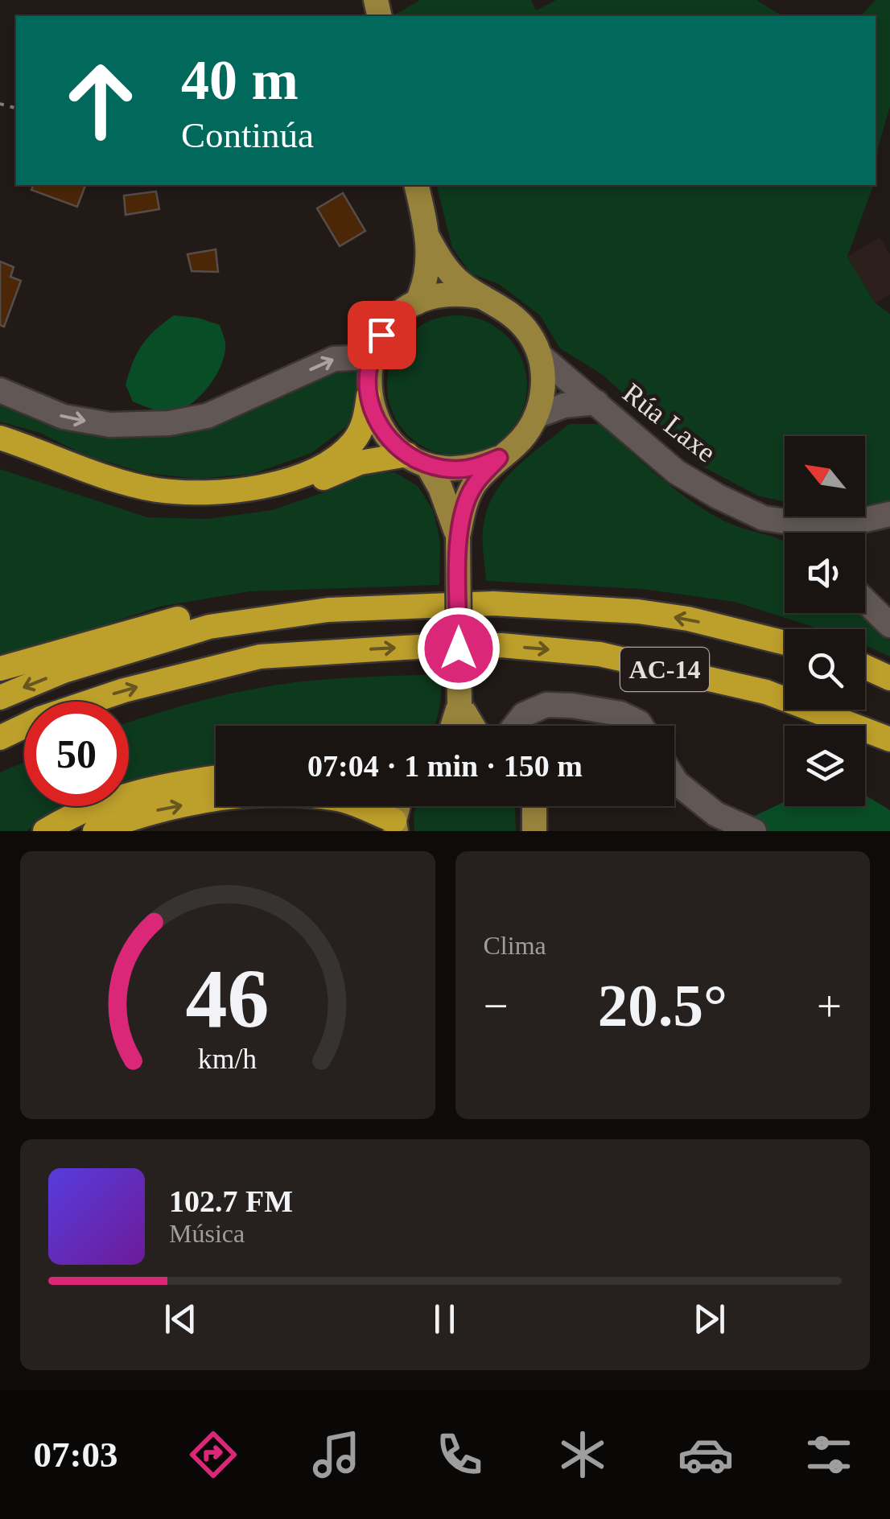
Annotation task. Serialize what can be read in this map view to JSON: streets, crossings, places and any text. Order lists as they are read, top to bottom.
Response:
{
  "streets": {
    "highway": ["AC-14"],
    "street": ["Rúa Laxe"]
  },
  "north": "top left",
  "page": {
    "turn": ["40 m", "Continúa"],
    "limit": "50",
    "trip": "07:04 · 1 min · 150 m",
    "tile": "Clima",
    "heat": ["−", "20.5°", "+"],
    "song": ["102.7 FM", "Música"],
    "tabs": "07:03",
    "gauge": ["46", "km/h"]
  }
}
